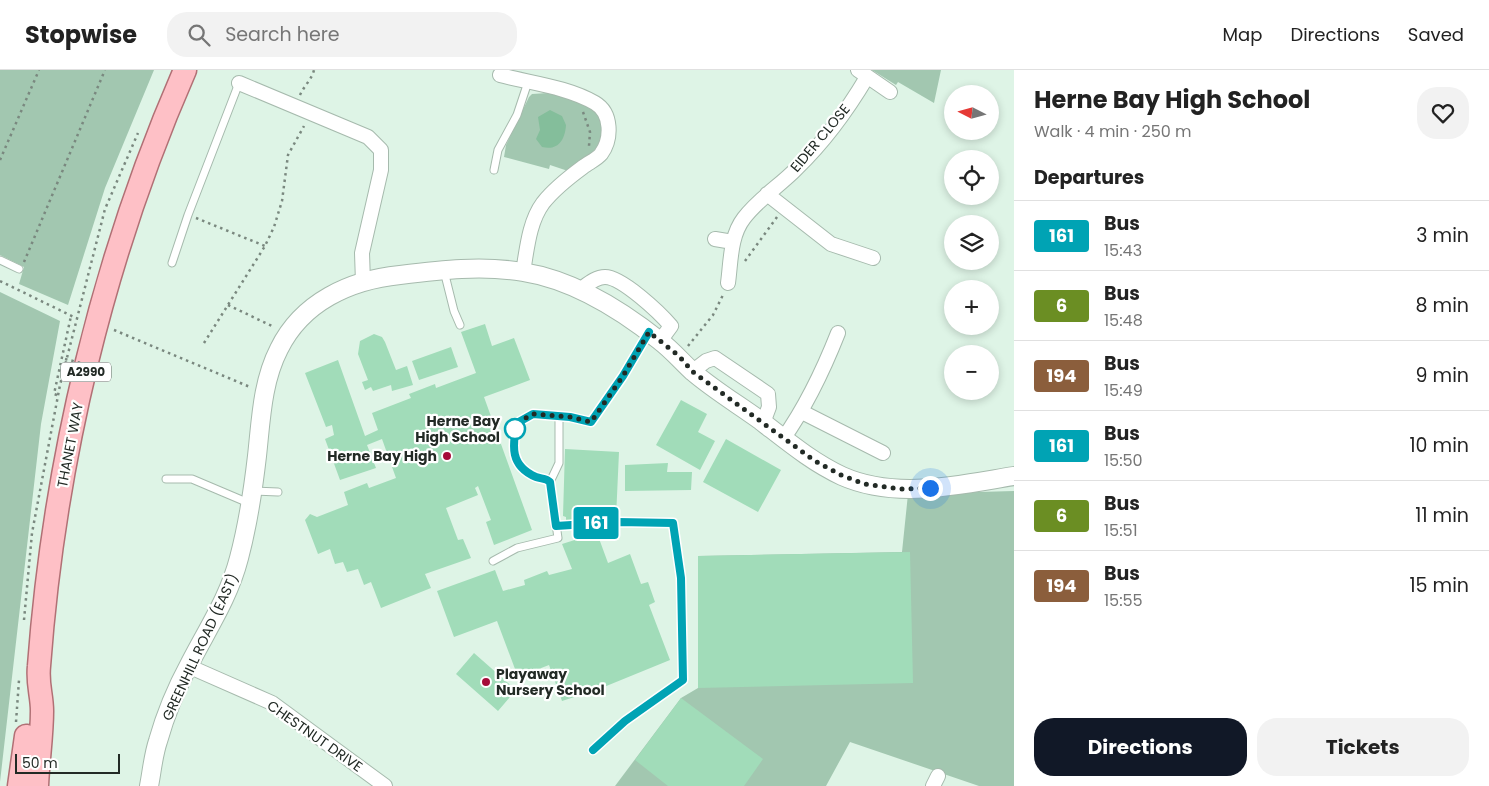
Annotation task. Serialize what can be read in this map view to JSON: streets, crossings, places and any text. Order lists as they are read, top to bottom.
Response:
{
  "streets": {
    "main road": ["A2990", "THANET WAY"],
    "street": ["EIDER CLOSE", "GREENHILL ROAD (EAST)", "CHESTNUT DRIVE"]
  },
  "crossings": [
    ["GREENHILL ROAD (EAST)", "CHESTNUT DRIVE"]
  ],
  "places": ["Herne Bay High School", "Herne Bay High", "Playaway Nursery School"],
  "lines": ["bus line 161"],
  "scale_bar": "50 m",
  "north": "left",
  "page": {
    "header": "Stopwise",
    "search": "Search here",
    "nav": ["Map", "Directions", "Saved"],
    "on_map": "161",
    "heading": [
      ["Herne Bay High School", "Walk · 4 min · 250 m"],
      "Departures"
    ],
    "map_buttons": ["+", "−"],
    "list": [
      {
        "mark": "161",
        "name": "Bus",
        "note": "15:43",
        "value": "3 min"
      },
      {
        "mark": "6",
        "name": "Bus",
        "note": "15:48",
        "value": "8 min"
      },
      {
        "mark": "194",
        "name": "Bus",
        "note": "15:49",
        "value": "9 min"
      },
      {
        "mark": "161",
        "name": "Bus",
        "note": "15:50",
        "value": "10 min"
      },
      {
        "mark": "6",
        "name": "Bus",
        "note": "15:51",
        "value": "11 min"
      },
      {
        "mark": "194",
        "name": "Bus",
        "note": "15:55",
        "value": "15 min"
      }
    ],
    "buttons": ["Directions", "Tickets"],
    "scale": "50 m"
  }
}
